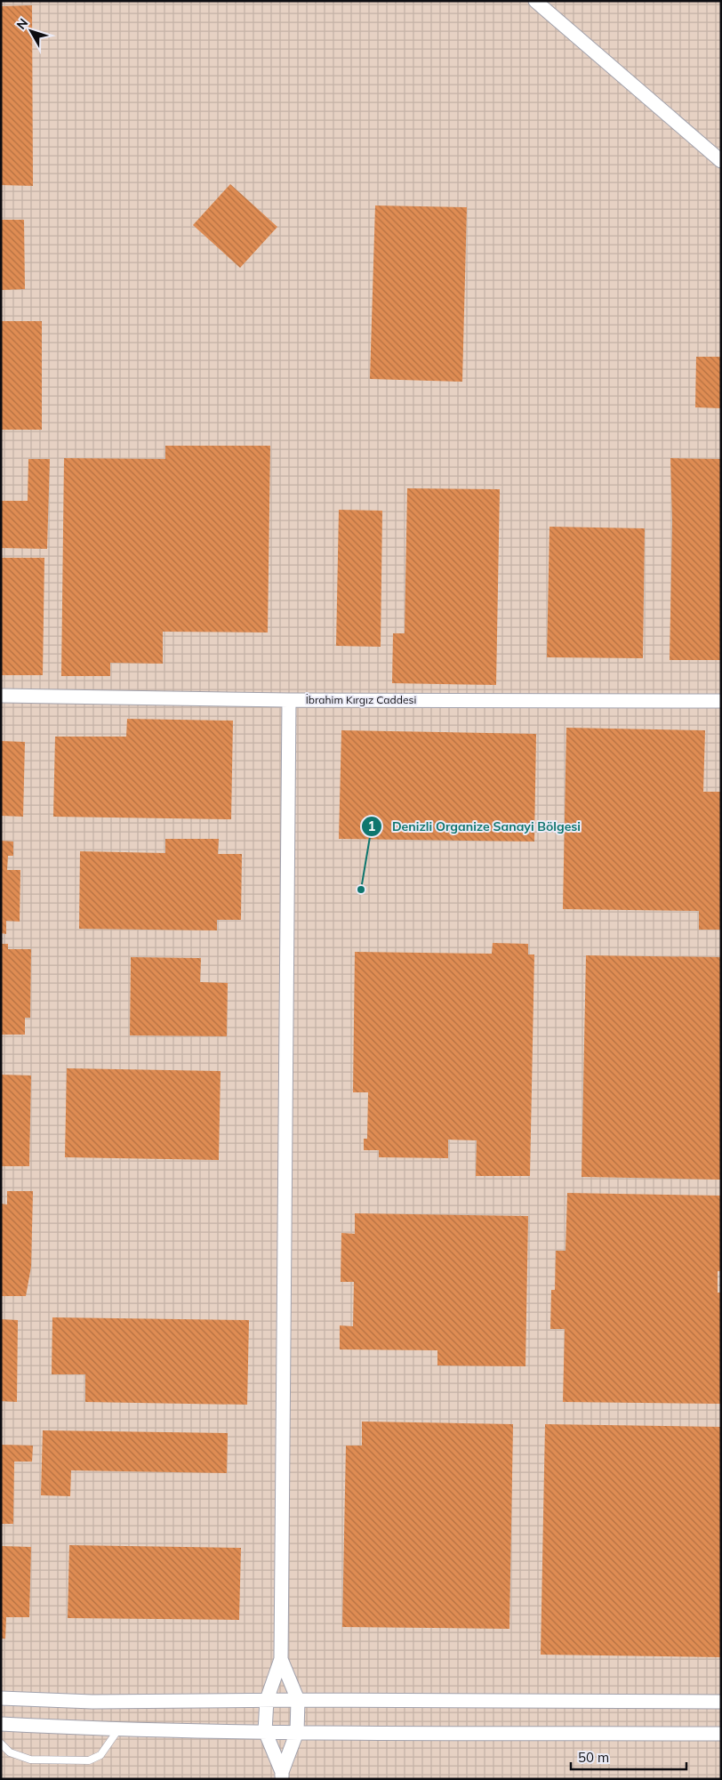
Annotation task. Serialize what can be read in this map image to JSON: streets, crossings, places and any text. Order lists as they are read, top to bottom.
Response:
{
  "streets": {
    "street": ["İbrahim Kırgız Caddesi"]
  },
  "places": ["Denizli Organize Sanayi Bölgesi"],
  "scale_bar": "50 m",
  "north": "top left"
}
